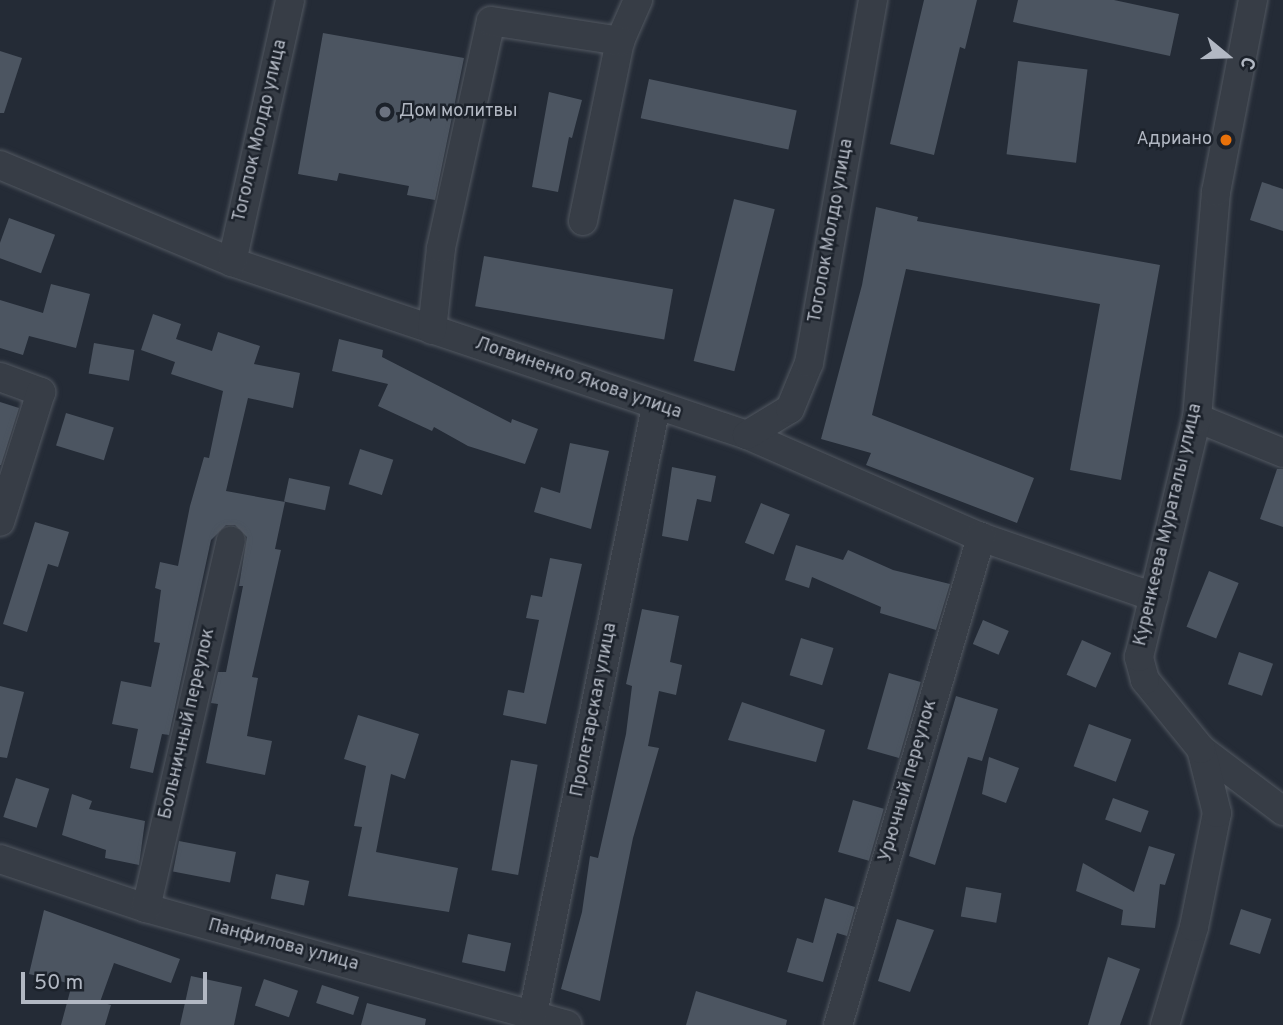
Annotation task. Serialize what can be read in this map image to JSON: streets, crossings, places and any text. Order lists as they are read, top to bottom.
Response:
{
  "streets": {
    "street": [
      "Тоголок Молдо улица",
      "Логвиненко Якова улица",
      "Куренкеева Мураталы улица",
      "Пролетарская улица",
      "Больничный переулок",
      "Урючный переулок",
      "Панфилова улица"
    ]
  },
  "crossings": [
    ["Тоголок Молдо улица", "Логвиненко Якова улица"],
    ["Логвиненко Якова улица", "Куренкеева Мураталы улица"],
    ["Логвиненко Якова улица", "Пролетарская улица"],
    ["Логвиненко Якова улица", "Урючный переулок"],
    ["Пролетарская улица", "Панфилова улица"],
    ["Больничный переулок", "Панфилова улица"]
  ],
  "places": ["Дом молитвы", "Адриано"],
  "scale_bar": "50 m",
  "north": "right"
}
